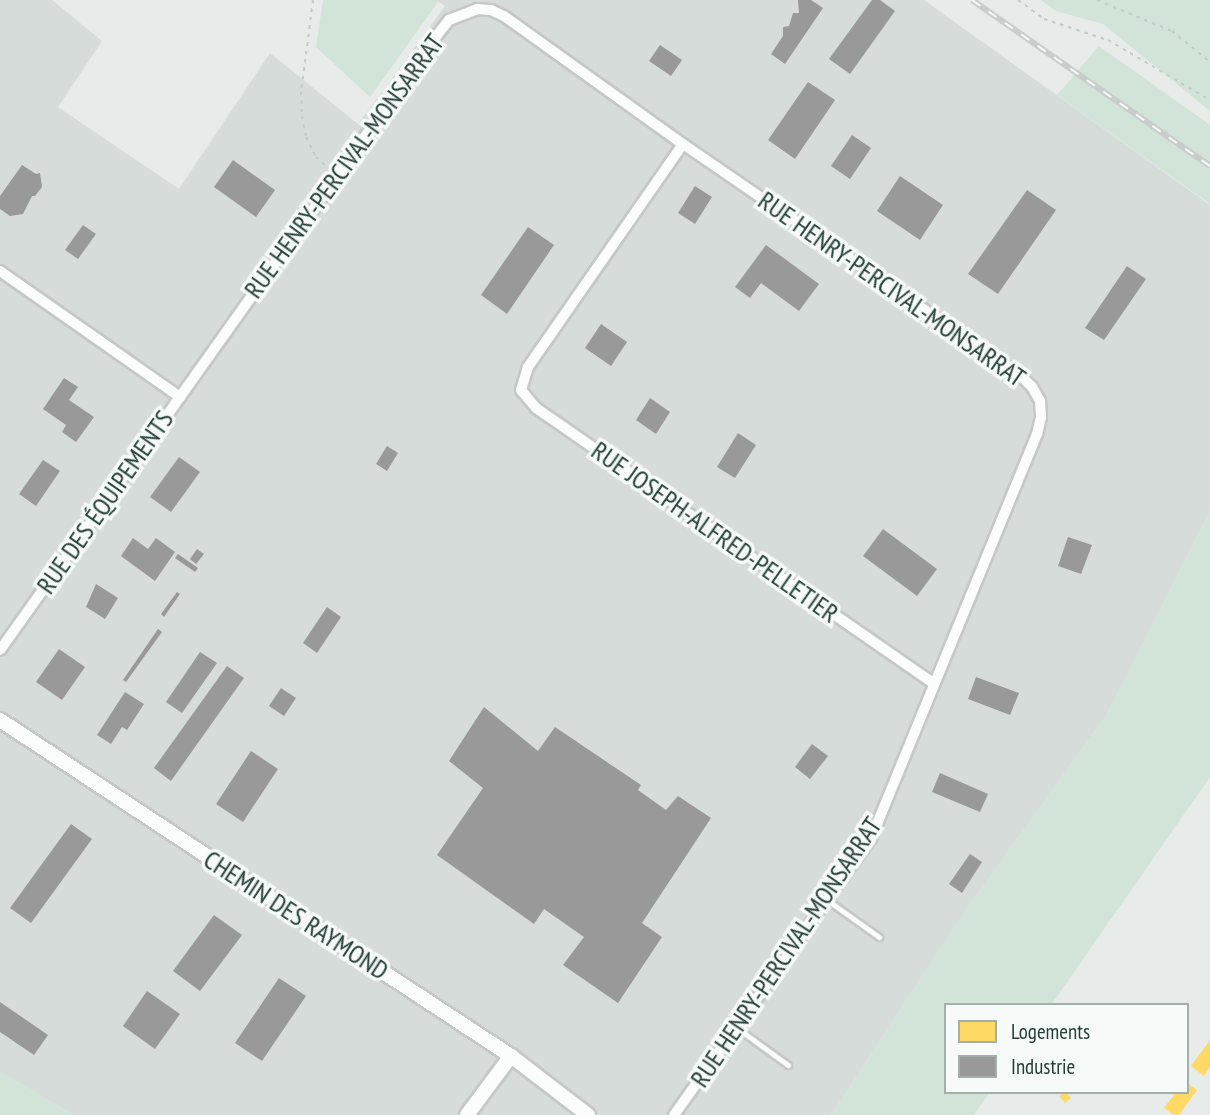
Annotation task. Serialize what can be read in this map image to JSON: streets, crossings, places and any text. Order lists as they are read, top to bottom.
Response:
{
  "streets": {
    "street": [
      "RUE HENRY-PERCIVAL-MONSARRAT",
      "RUE DES ÉQUIPEMENTS",
      "RUE JOSEPH-ALFRED-PELLETIER",
      "CHEMIN DES RAYMOND"
    ]
  },
  "crossings": [
    ["RUE HENRY-PERCIVAL-MONSARRAT", "RUE DES ÉQUIPEMENTS"],
    ["RUE HENRY-PERCIVAL-MONSARRAT", "RUE JOSEPH-ALFRED-PELLETIER"]
  ],
  "legend": ["Logements", "Industrie"]
}
